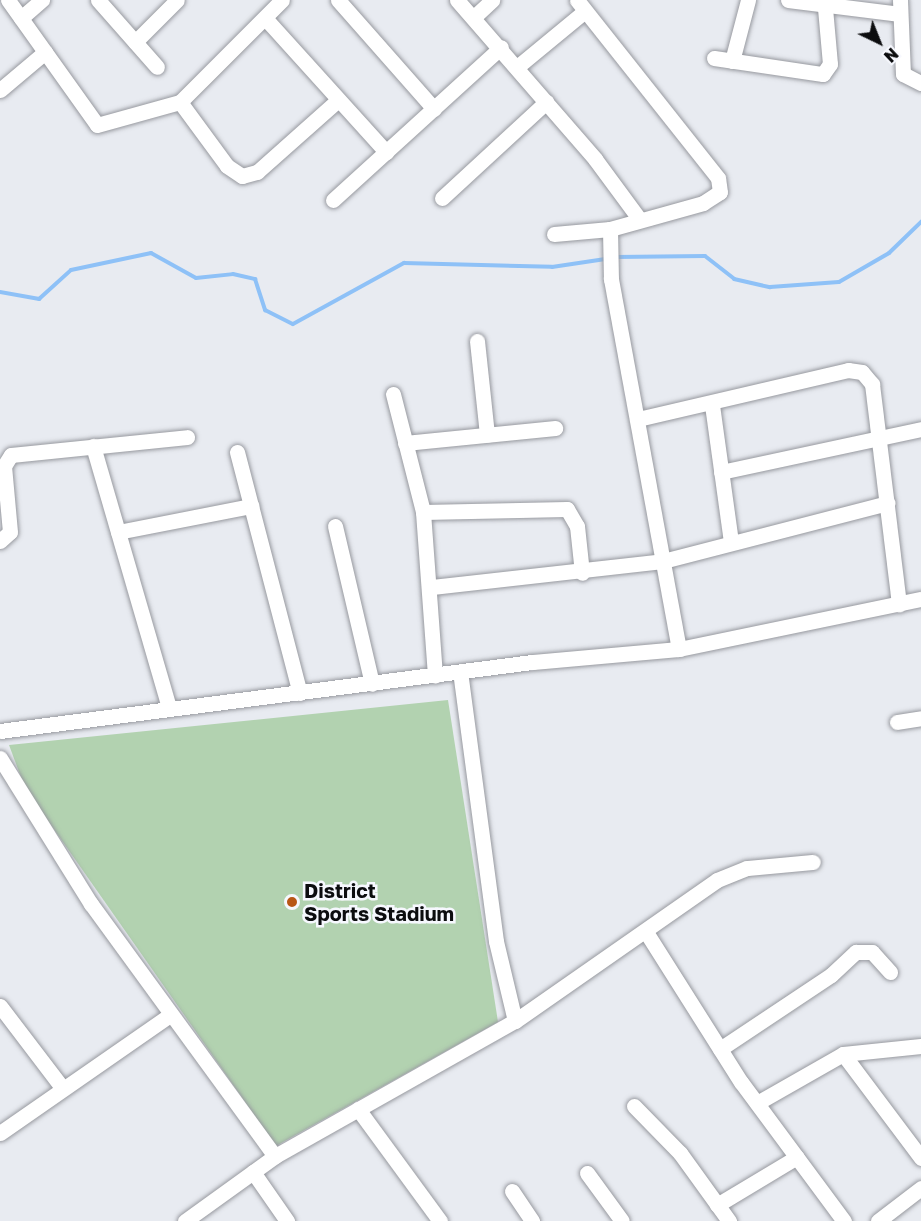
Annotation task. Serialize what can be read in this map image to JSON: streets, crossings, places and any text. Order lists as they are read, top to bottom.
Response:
{
  "places": ["District Sports Stadium"],
  "north": "bottom right"
}
